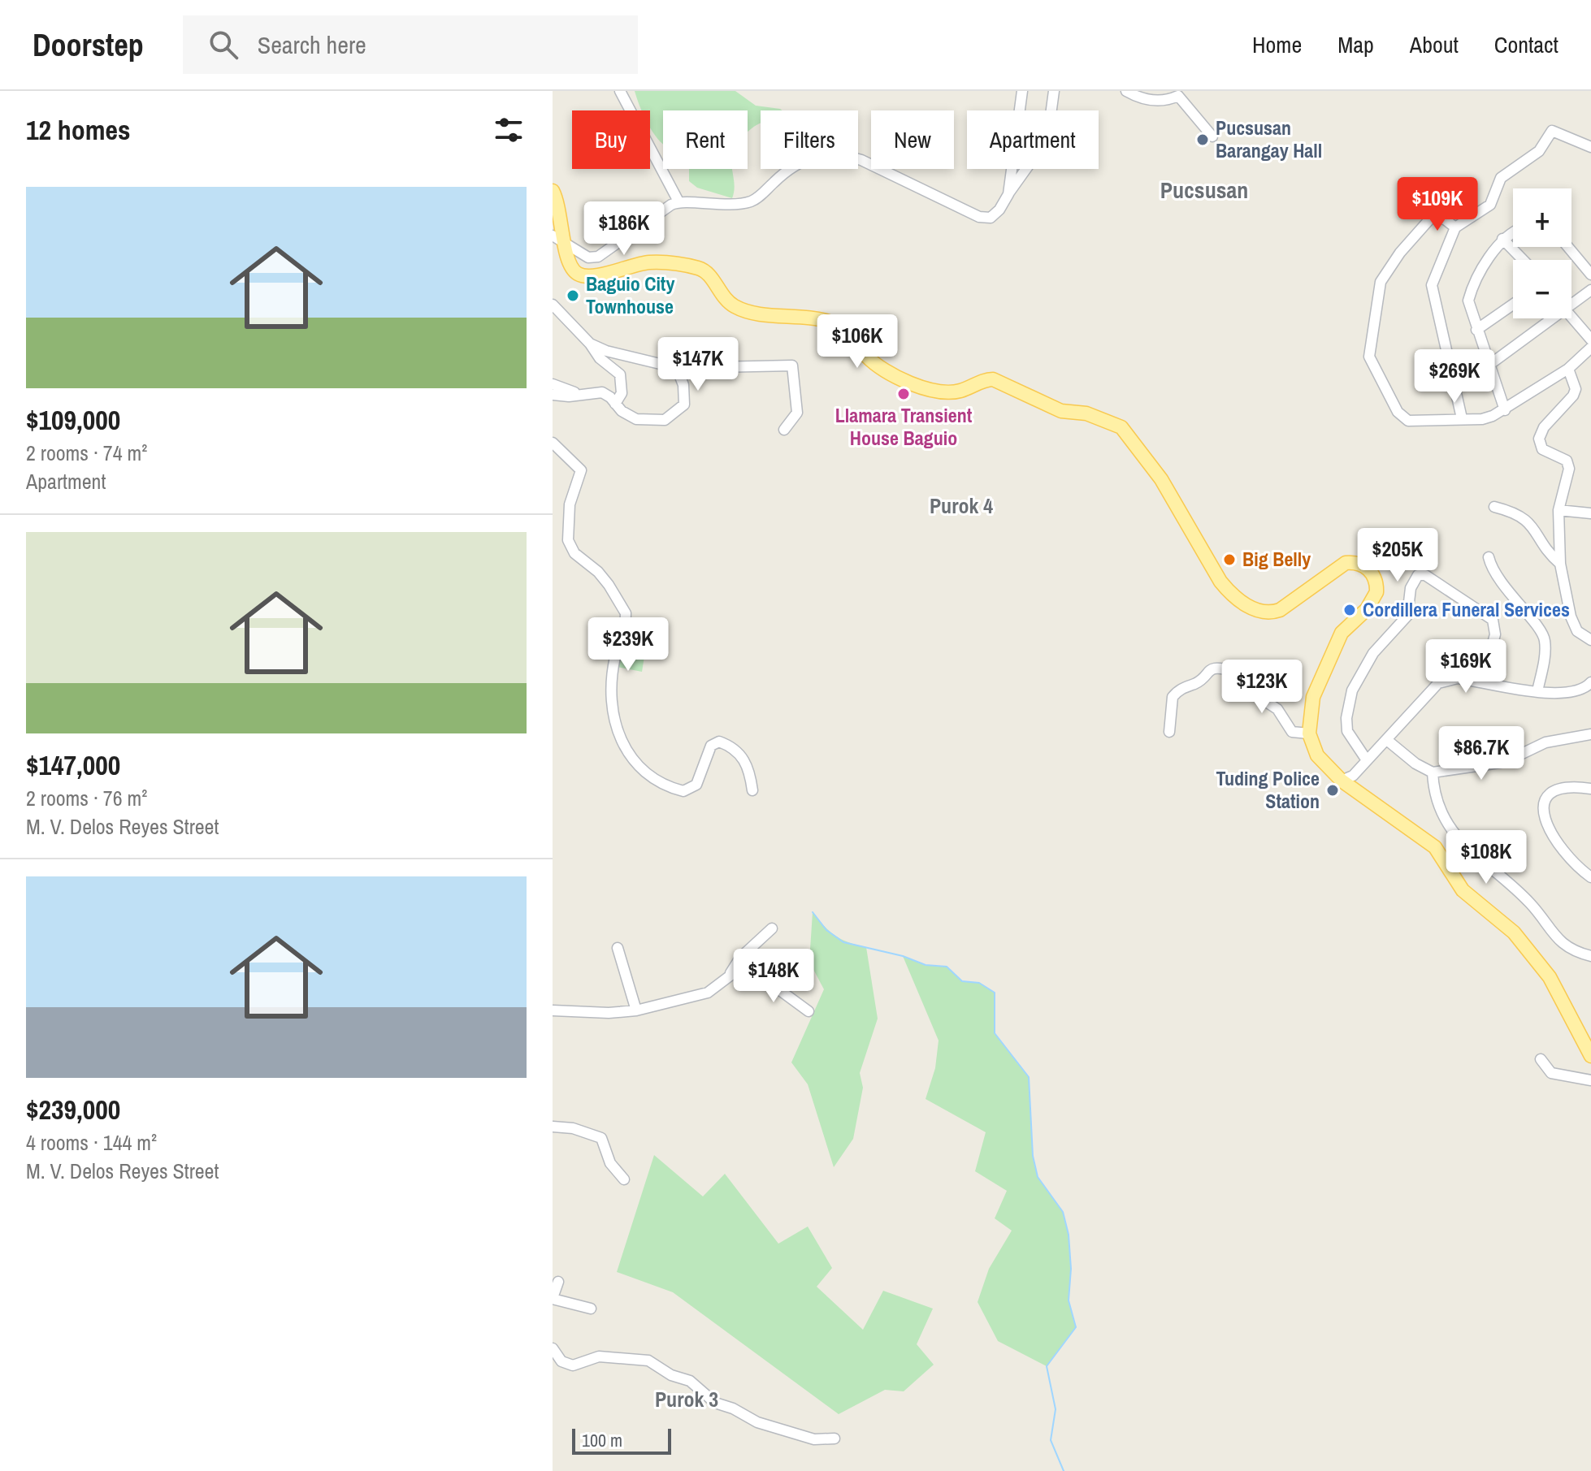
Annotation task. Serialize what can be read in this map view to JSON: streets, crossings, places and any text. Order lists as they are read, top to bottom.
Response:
{
  "districts": ["Pucsusan", "Purok 4", "Purok 3"],
  "places": [
    "Pucsusan Barangay Hall",
    "Baguio City Townhouse",
    "Llamara Transient House Baguio",
    "Big Belly",
    "Cordillera Funeral Services",
    "Tuding Police Station"
  ],
  "scale_bar": "100 m",
  "page": {
    "header": "Doorstep",
    "search": "Search here",
    "nav": [
      "Home",
      "Map",
      "About",
      "Contact"
    ],
    "heading": "12 homes",
    "chip": [
      "Buy",
      "Rent",
      "Filters",
      "New",
      "Apartment"
    ],
    "list": [
      {
        "name": "$109,000",
        "note": "2 rooms · 74 m² · Apartment"
      },
      {
        "name": "$147,000",
        "note": "2 rooms · 76 m² · M. V. Delos Reyes Street"
      },
      {
        "name": "$239,000",
        "note": "4 rooms · 144 m² · M. V. Delos Reyes Street"
      }
    ],
    "price": [
      "$109K",
      "$186K",
      "$106K",
      "$147K",
      "$269K",
      "$205K",
      "$239K",
      "$169K",
      "$123K",
      "$86.7K",
      "$108K",
      "$148K"
    ],
    "map_buttons": ["+", "−"],
    "scale": "100 m"
  }
}
